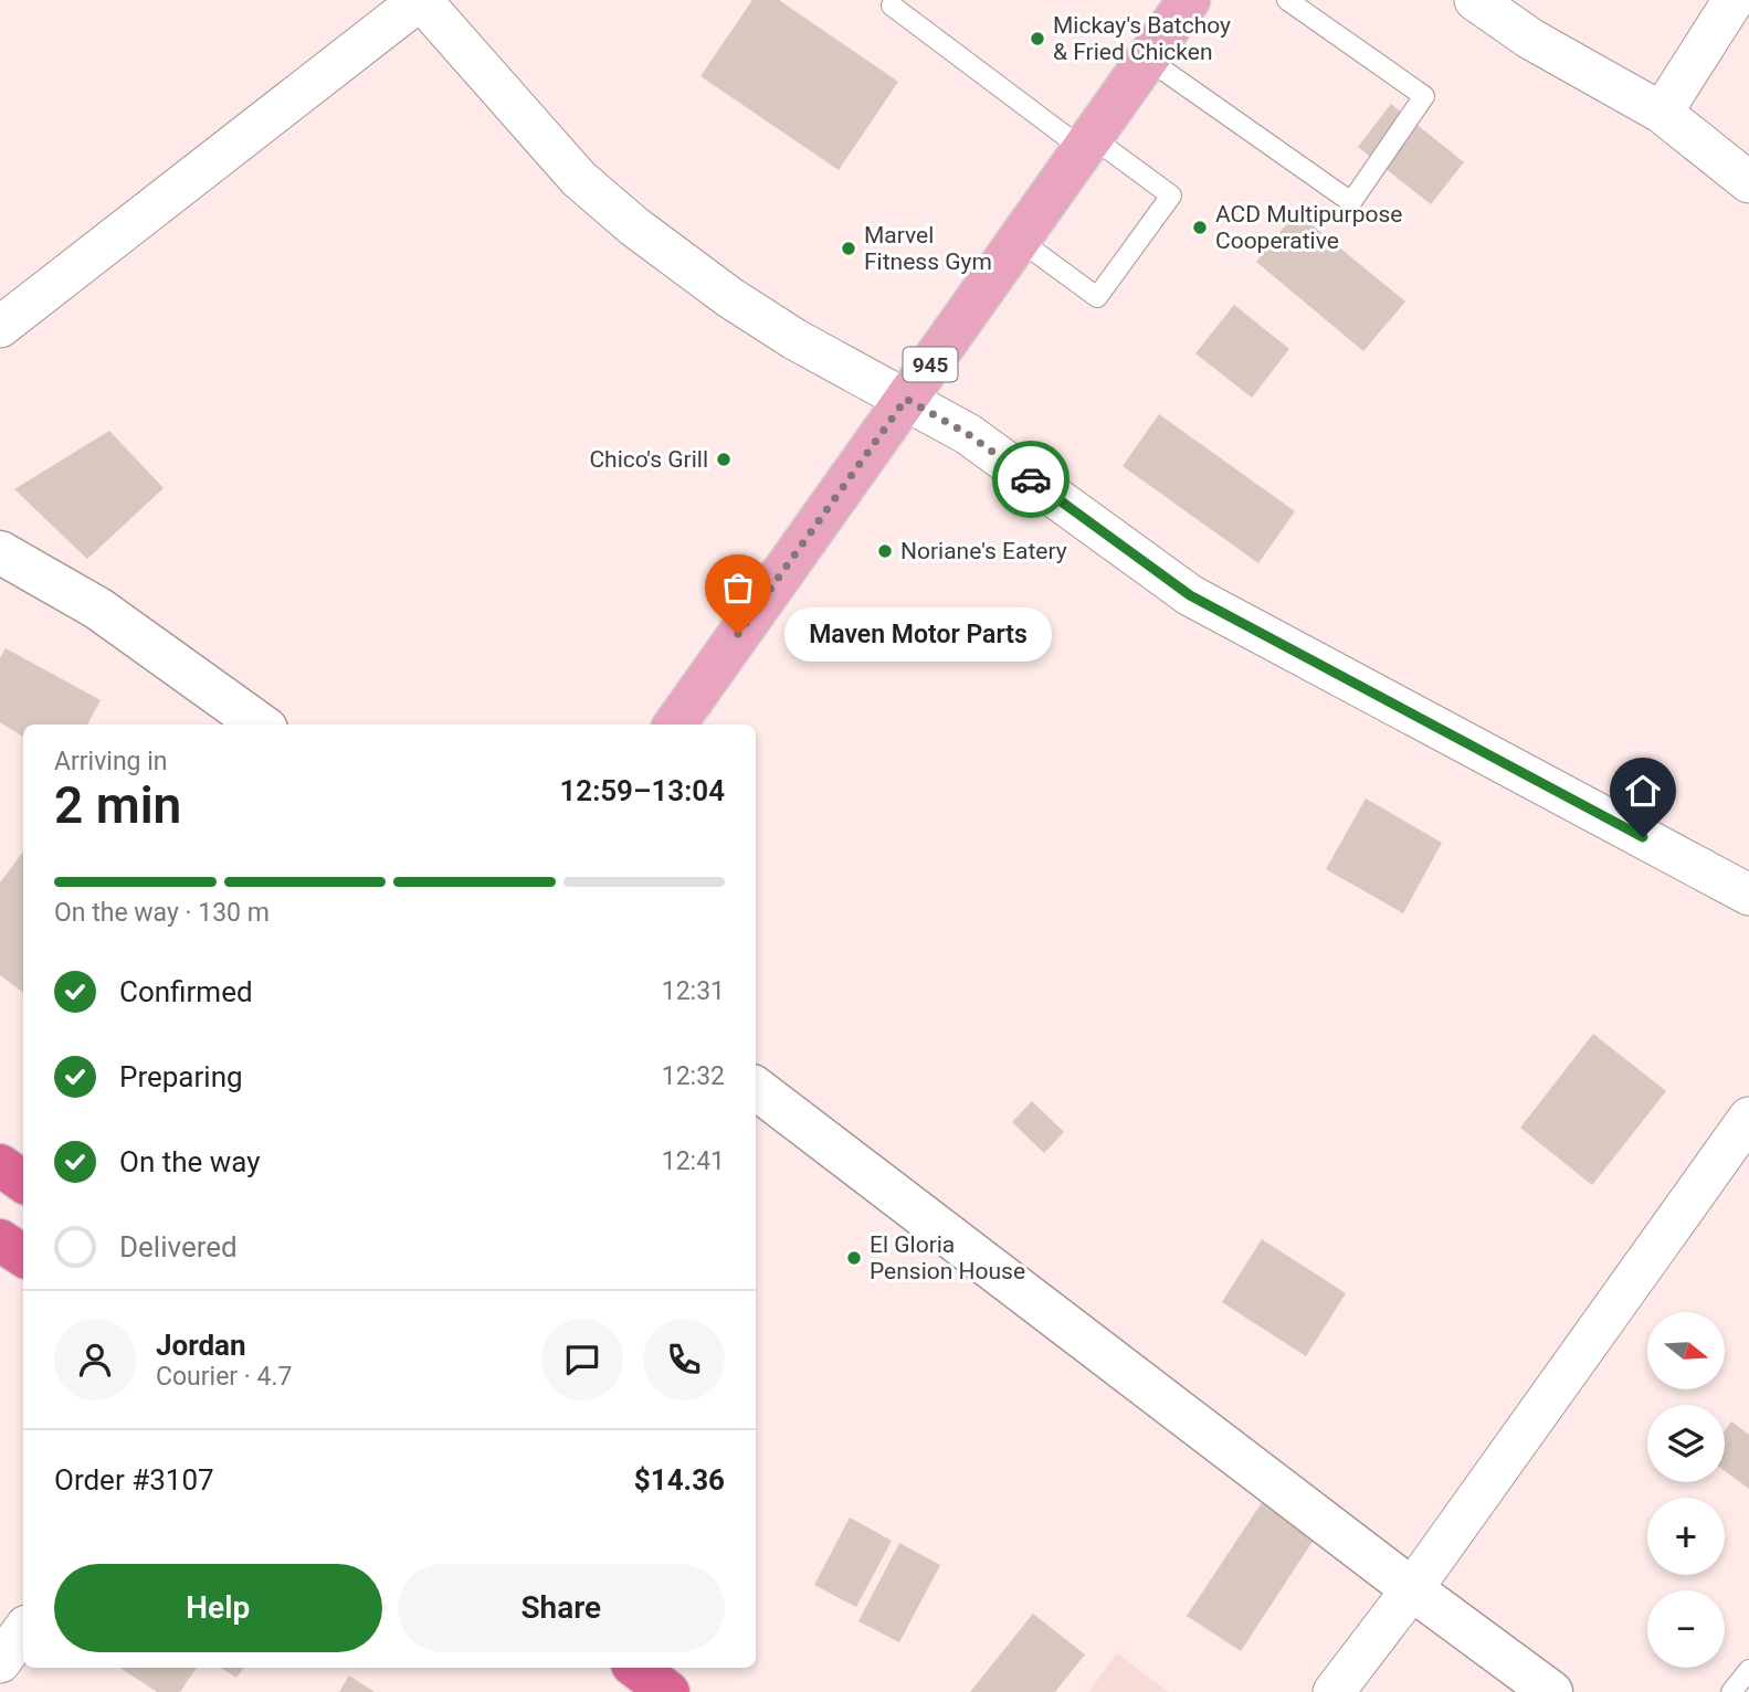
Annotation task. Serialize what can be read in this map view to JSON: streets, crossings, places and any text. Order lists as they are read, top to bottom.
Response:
{
  "streets": {
    "main road": ["945"]
  },
  "places": [
    "Mickay's Batchoy & Fried Chicken",
    "ACD Multipurpose Cooperative",
    "Marvel Fitness Gym",
    "Chico's Grill",
    "Noriane's Eatery",
    "Maven Motor Parts",
    "El Gloria Pension House"
  ],
  "north": "right",
  "page": {
    "bubble": "Maven Motor Parts",
    "heading": ["2 min", "Arriving in", "12:59–13:04"],
    "panel": [
      "Jordan",
      "Courier · 4.7",
      "Order #3107",
      "$14.36"
    ],
    "bar": "On the way · 130 m",
    "list": [
      ["Confirmed", "12:31"],
      ["Preparing", "12:32"],
      ["On the way", "12:41"],
      "Delivered"
    ],
    "map_buttons": ["+", "−"],
    "buttons": ["Help", "Share"]
  }
}
